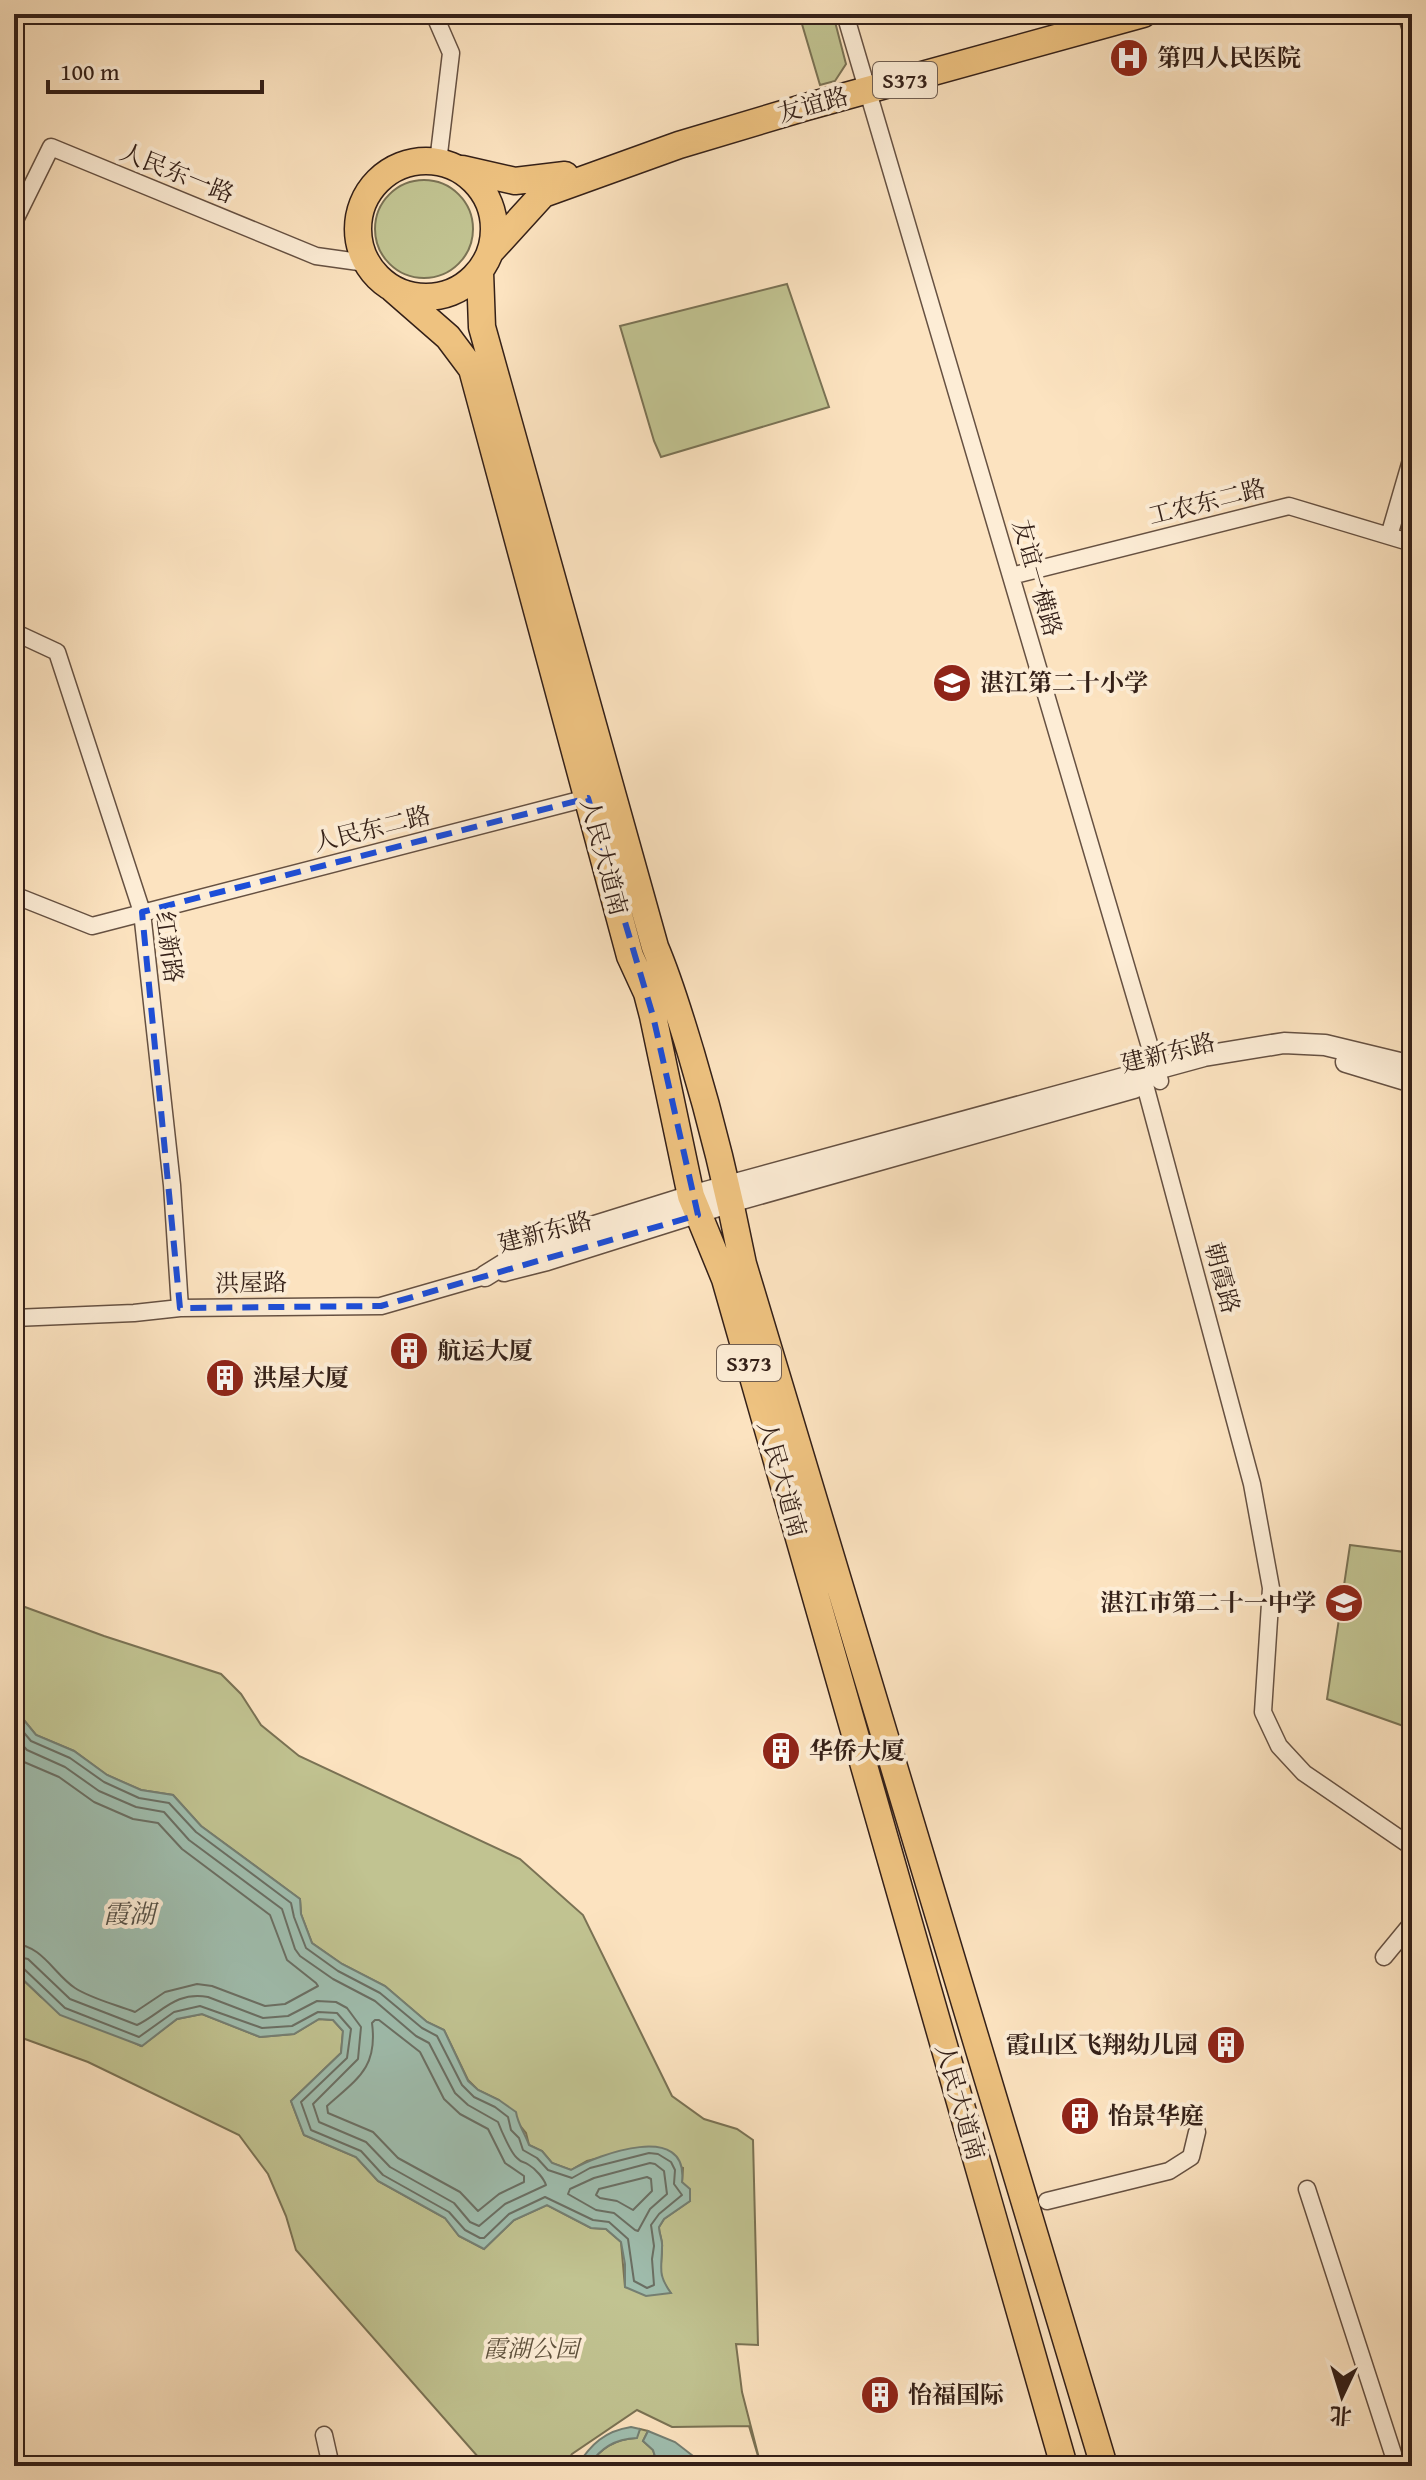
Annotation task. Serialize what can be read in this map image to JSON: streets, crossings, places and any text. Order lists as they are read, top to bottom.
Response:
{
  "streets": {
    "main road": ["S373", "友谊路", "人民大道南"],
    "street": [
      "人民东一路",
      "工农东二路",
      "友谊一横路",
      "人民东二路",
      "红新路",
      "建新东路",
      "朝霞路",
      "洪屋路"
    ]
  },
  "crossings": [
    ["S373", "友谊路"],
    ["S373", "人民东一路"],
    ["S373", "人民大道南"],
    ["友谊路", "人民东一路"],
    ["友谊路", "友谊一横路"],
    ["友谊路", "人民大道南"],
    ["人民东一路", "人民大道南"],
    ["工农东二路", "友谊一横路"],
    ["友谊一横路", "建新东路"],
    ["友谊一横路", "朝霞路"],
    ["人民东二路", "人民大道南"],
    ["人民东二路", "红新路"],
    ["人民大道南", "建新东路"],
    ["红新路", "洪屋路"],
    ["建新东路", "朝霞路"],
    ["建新东路", "洪屋路"]
  ],
  "water": ["霞湖"],
  "parks": ["霞湖公园"],
  "places": {
    "hospital": ["第四人民医院"],
    "school or university": ["湛江第二十小学", "湛江市第二十一中学"],
    "building": [
      "航运大厦",
      "洪屋大厦",
      "华侨大厦",
      "霞山区飞翔幼儿园",
      "怡景华庭",
      "怡福国际"
    ]
  },
  "scale_bar": "100 m",
  "north": "bottom"
}
